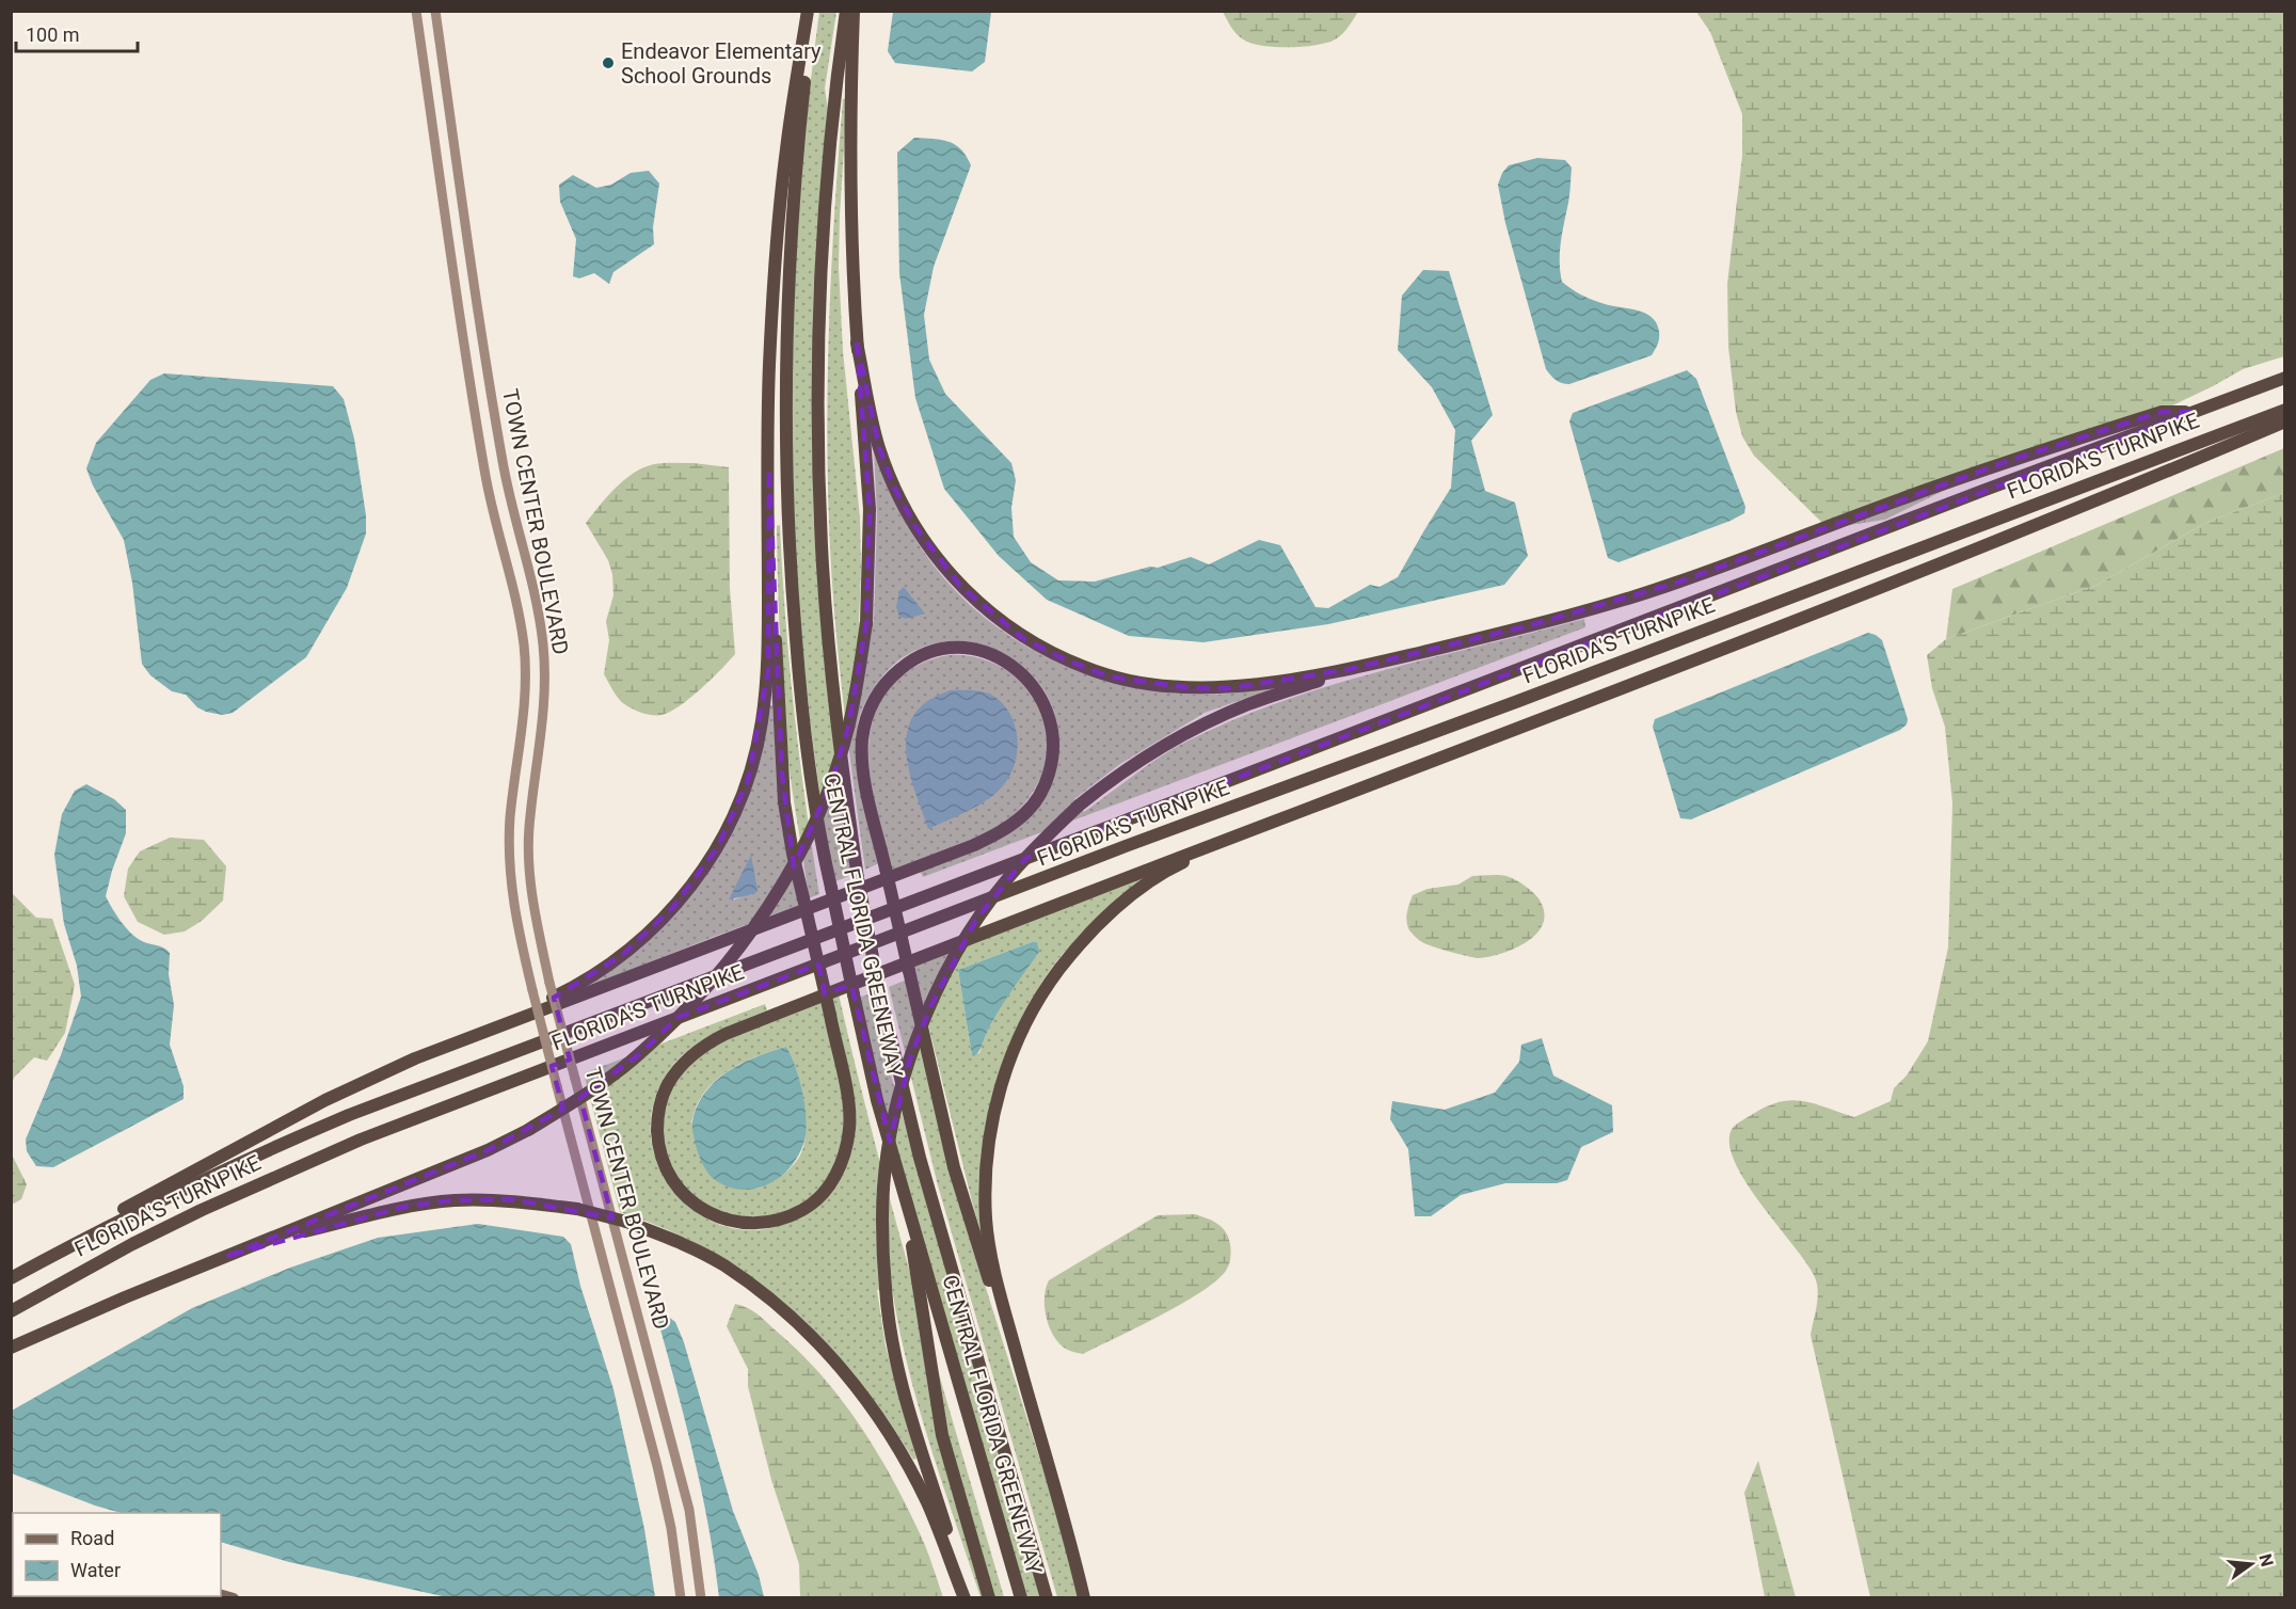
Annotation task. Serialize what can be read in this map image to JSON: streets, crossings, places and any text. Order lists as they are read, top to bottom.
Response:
{
  "streets": {
    "highway": ["FLORIDA'S TURNPIKE", "CENTRAL FLORIDA GREENEWAY"],
    "main road": ["TOWN CENTER BOULEVARD"]
  },
  "places": ["Endeavor Elementary School Grounds"],
  "legend": ["Road", "Water"],
  "scale_bar": "100 m",
  "north": "right"
}
